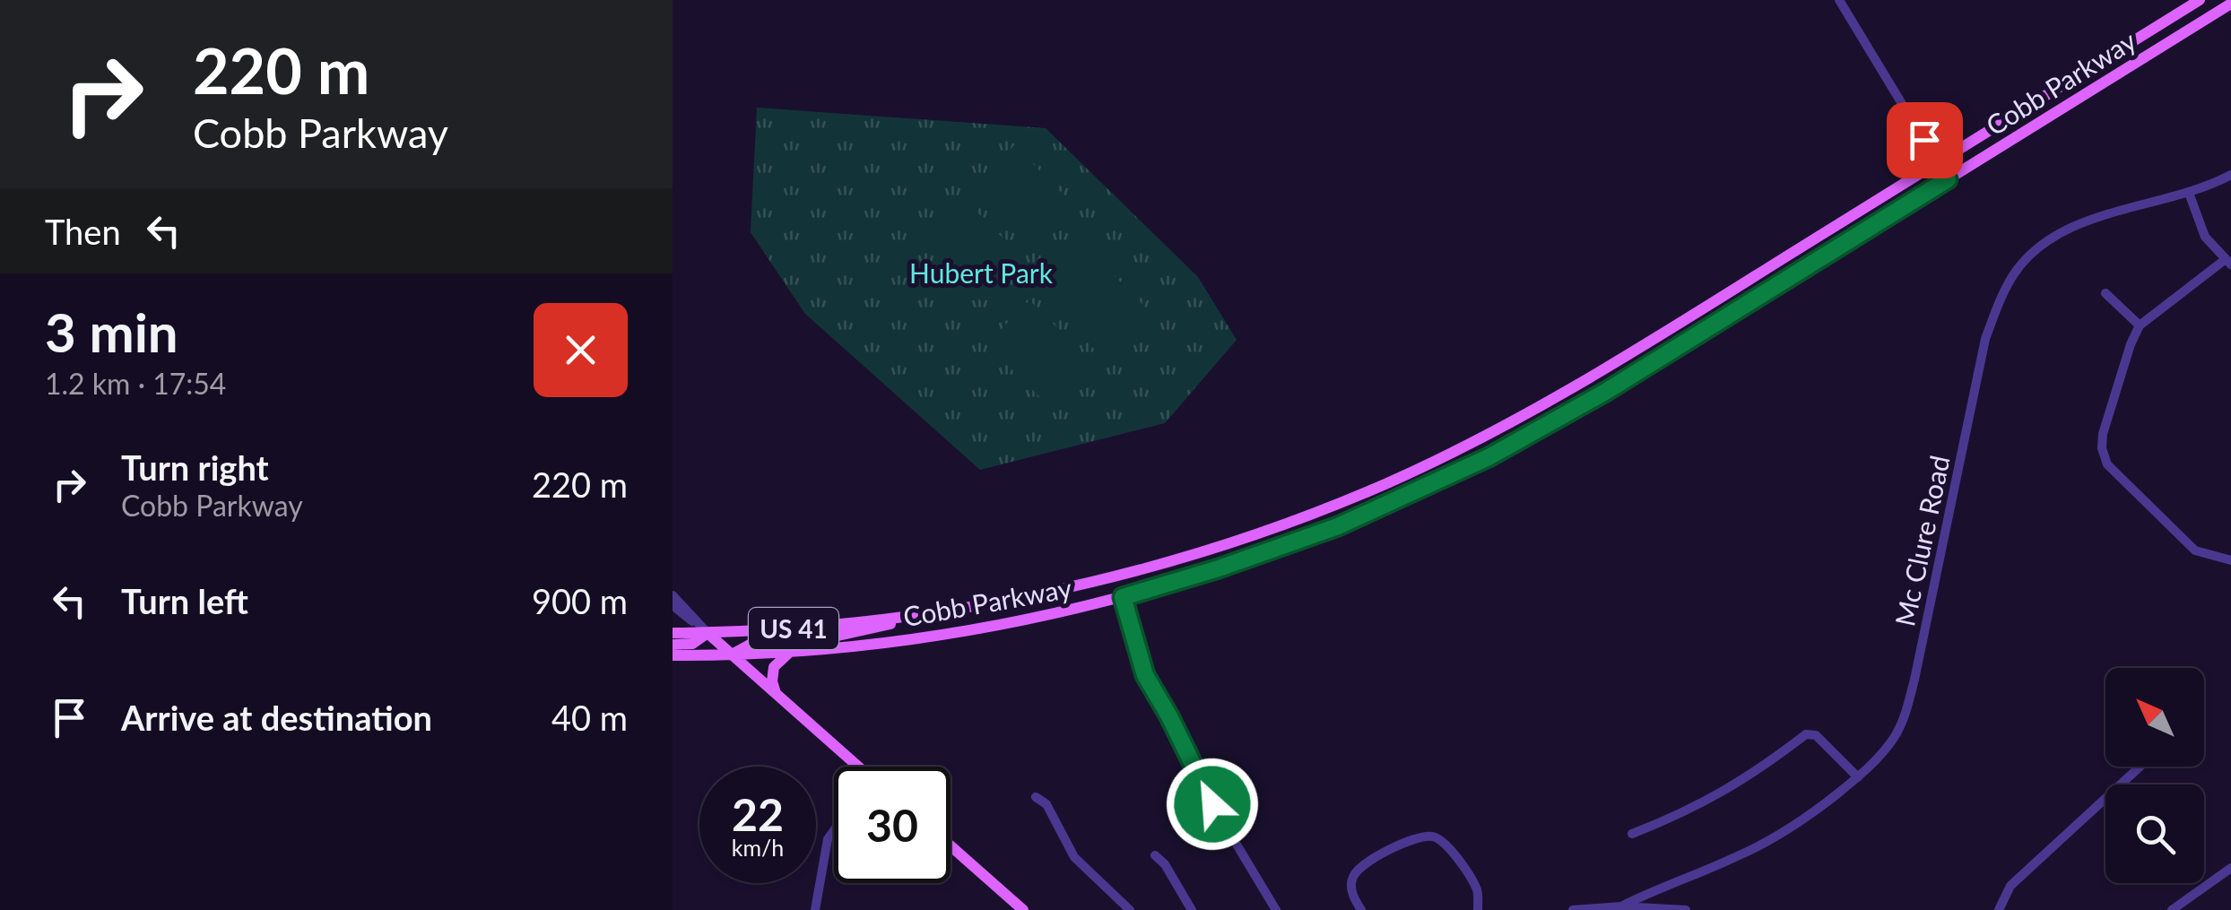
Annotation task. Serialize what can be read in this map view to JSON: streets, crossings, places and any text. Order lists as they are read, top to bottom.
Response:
{
  "streets": {
    "main road": ["Cobb Parkway", "US 41"],
    "street": ["Mc Clure Road"]
  },
  "parks": ["Hubert Park"],
  "north": "top left",
  "page": {
    "turn": ["220 m", "Cobb Parkway"],
    "then": "Then",
    "heading": ["3 min", "1.2 km · 17:54"],
    "list": [
      {
        "name": "Turn right",
        "note": "Cobb Parkway",
        "value": "220 m"
      },
      {
        "name": "Turn left",
        "value": "900 m"
      },
      {
        "name": "Arrive at destination",
        "value": "40 m"
      }
    ],
    "speed": "22 km/h",
    "limit": "30"
  }
}
